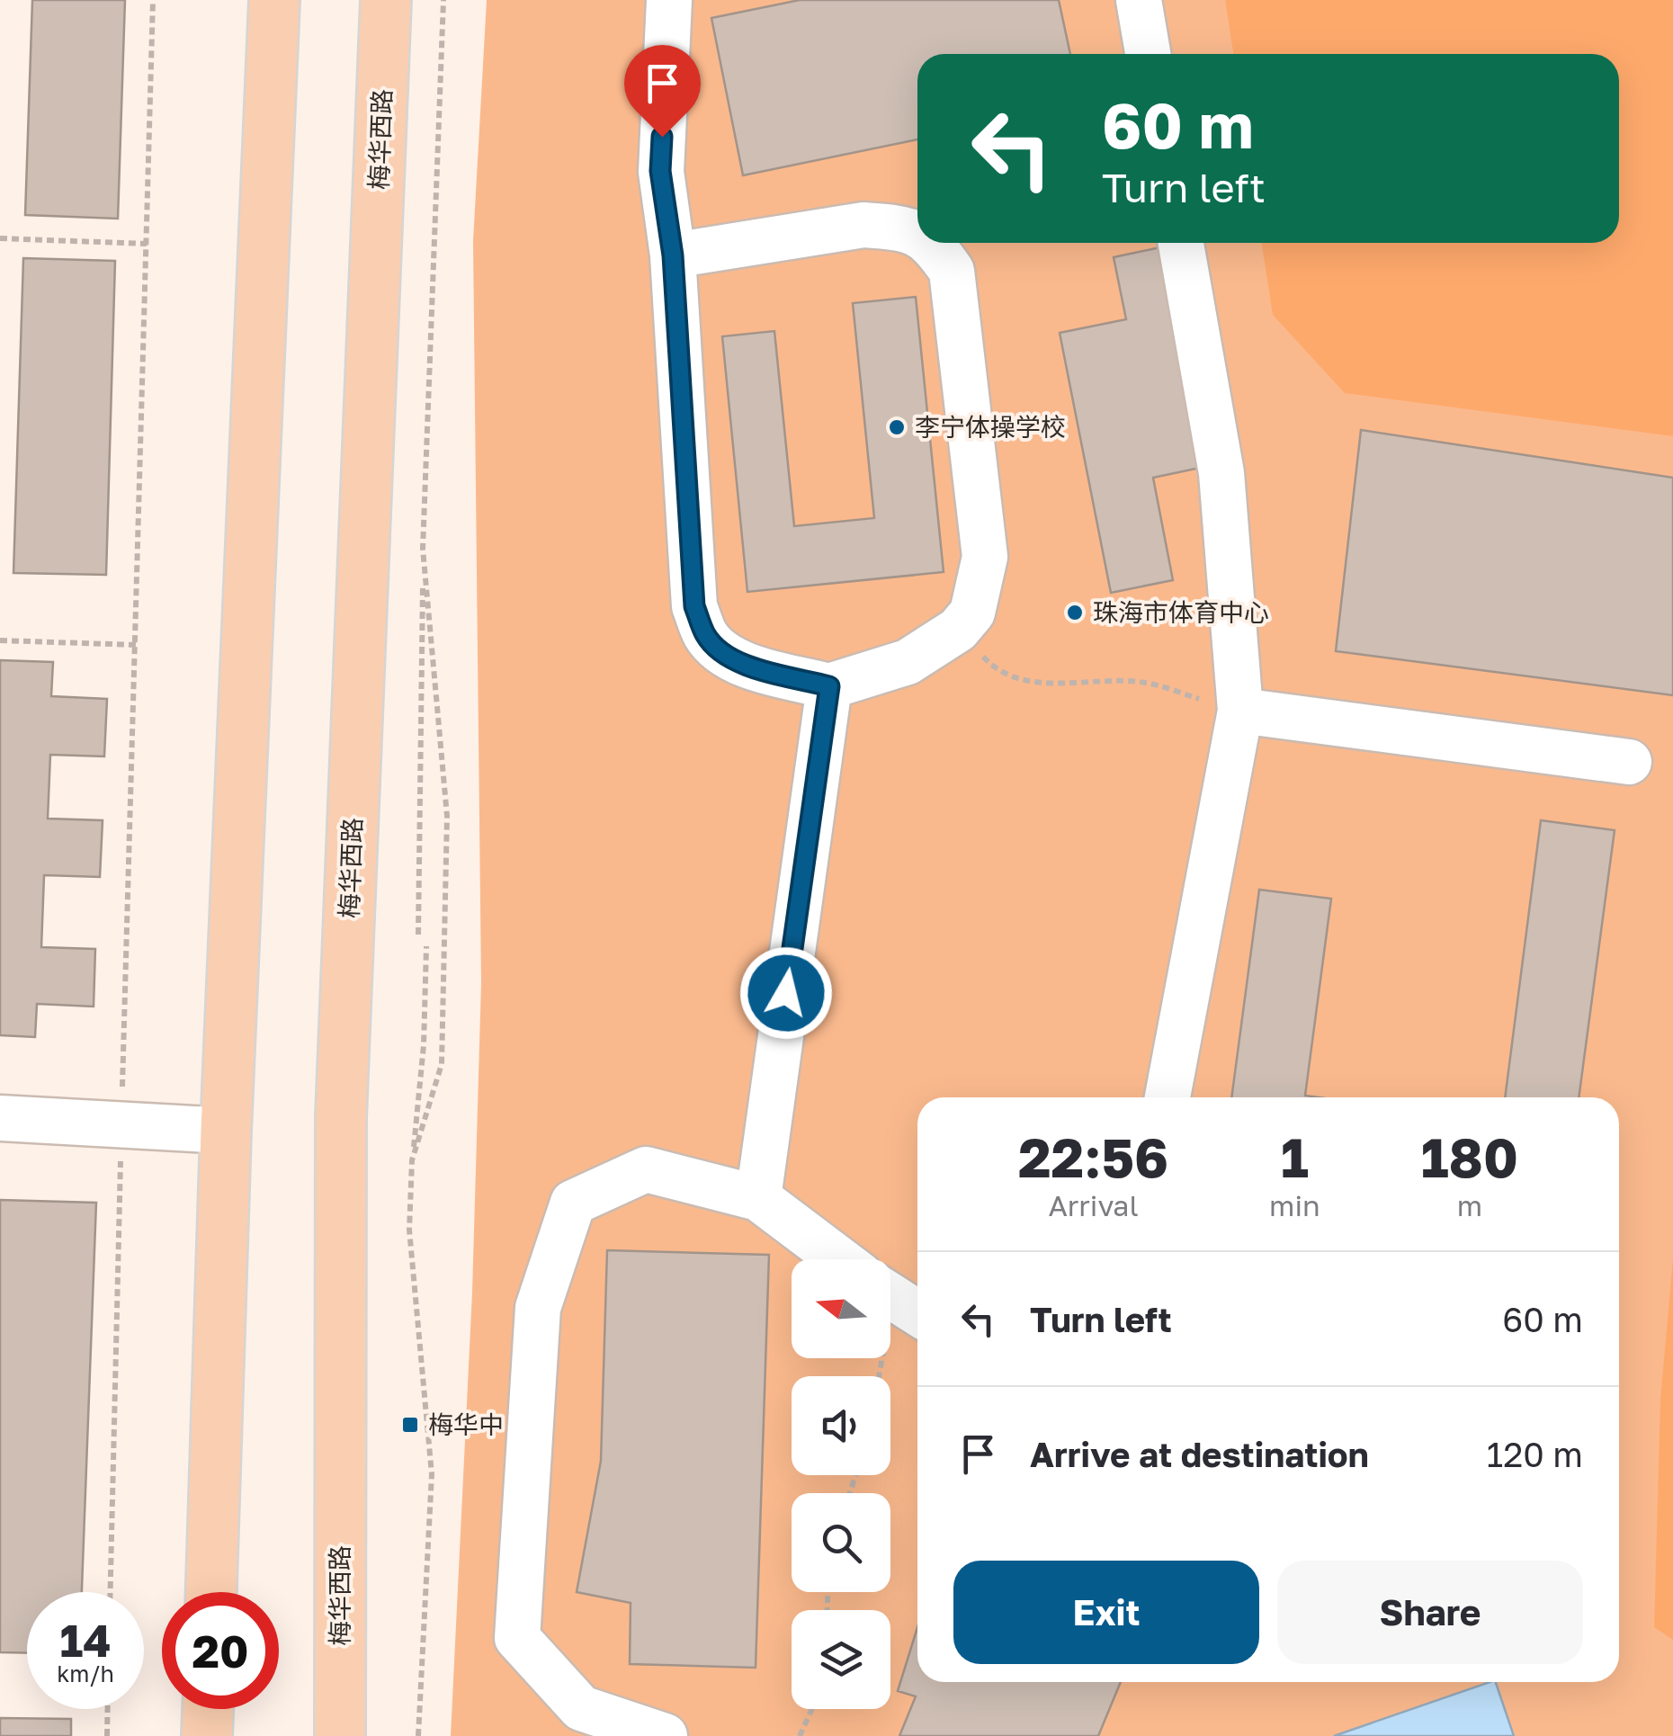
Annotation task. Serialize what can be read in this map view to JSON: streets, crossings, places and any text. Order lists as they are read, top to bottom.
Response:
{
  "streets": {
    "main road": ["梅华西路"]
  },
  "places": {
    "other": ["李宁体操学校", "珠海市体育中心"],
    "transit": ["梅华中"]
  },
  "north": "left",
  "page": {
    "turn": ["60 m", "Turn left"],
    "eta": [
      "22:56",
      "Arrival",
      "1",
      "min",
      "180",
      "m"
    ],
    "list": [
      {
        "name": "Turn left",
        "value": "60 m"
      },
      {
        "name": "Arrive at destination",
        "value": "120 m"
      }
    ],
    "buttons": ["Exit", "Share"],
    "speed": "14 km/h",
    "limit": "20"
  }
}
